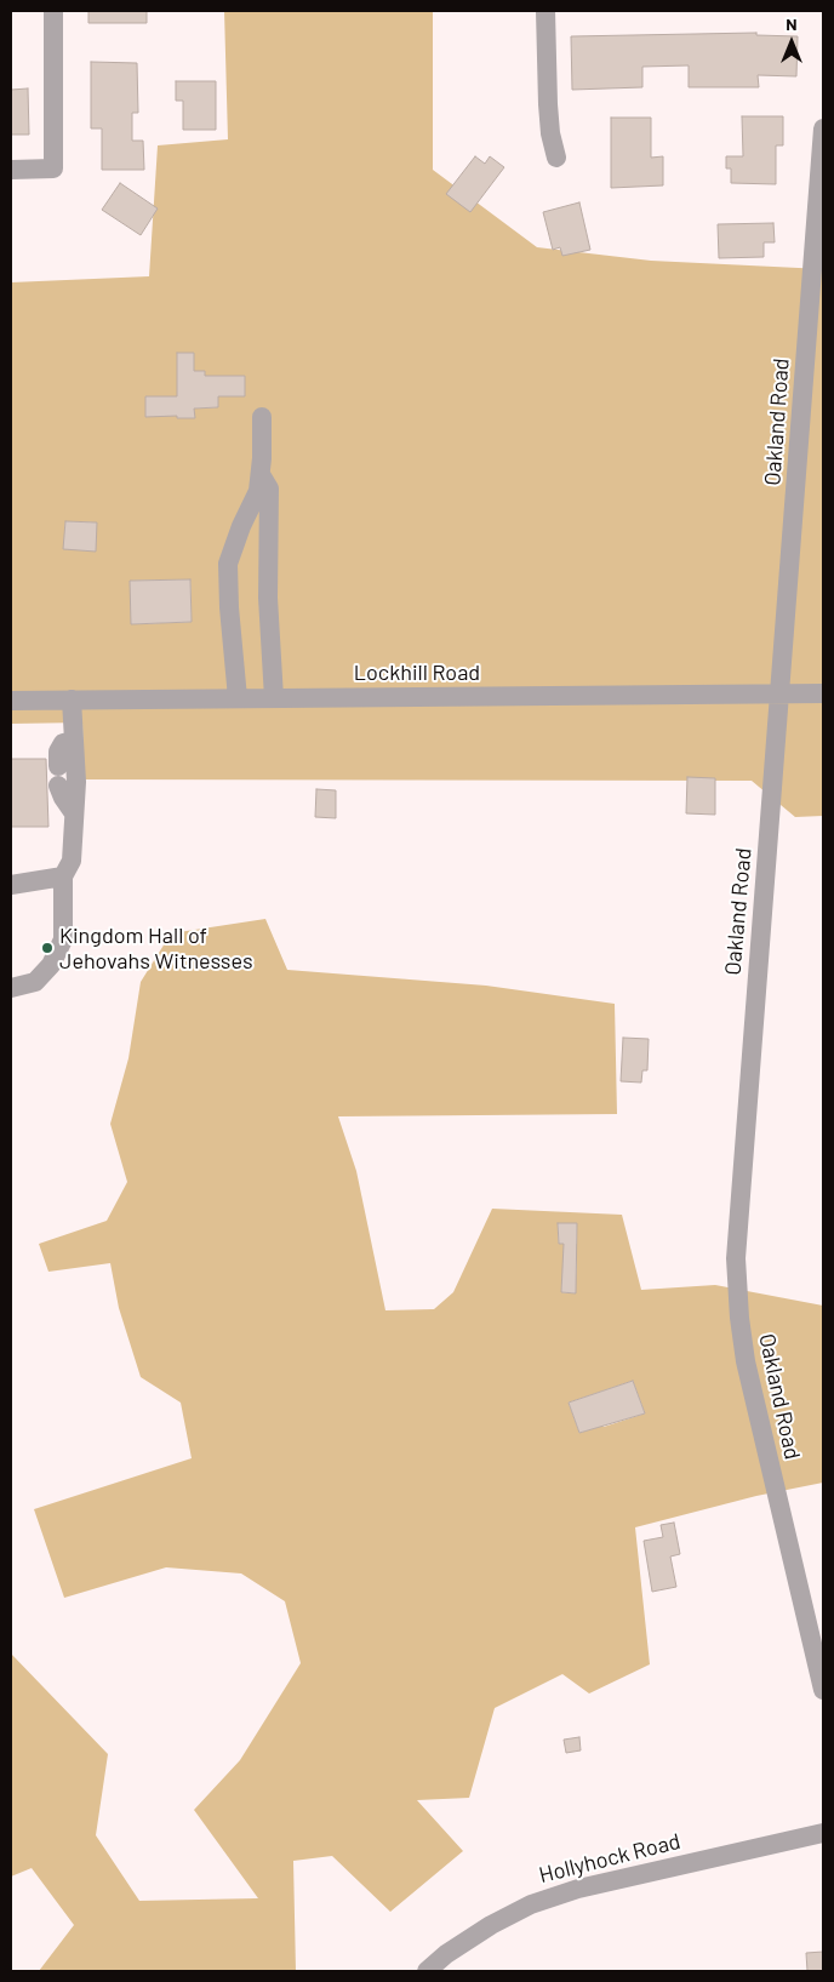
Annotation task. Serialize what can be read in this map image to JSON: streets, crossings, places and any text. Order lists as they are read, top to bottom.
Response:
{
  "streets": {
    "street": ["Oakland Road", "Lockhill Road", "Hollyhock Road"]
  },
  "crossings": [
    ["Oakland Road", "Lockhill Road"]
  ],
  "places": ["Kingdom Hall of Jehovahs Witnesses"],
  "north": "top"
}
